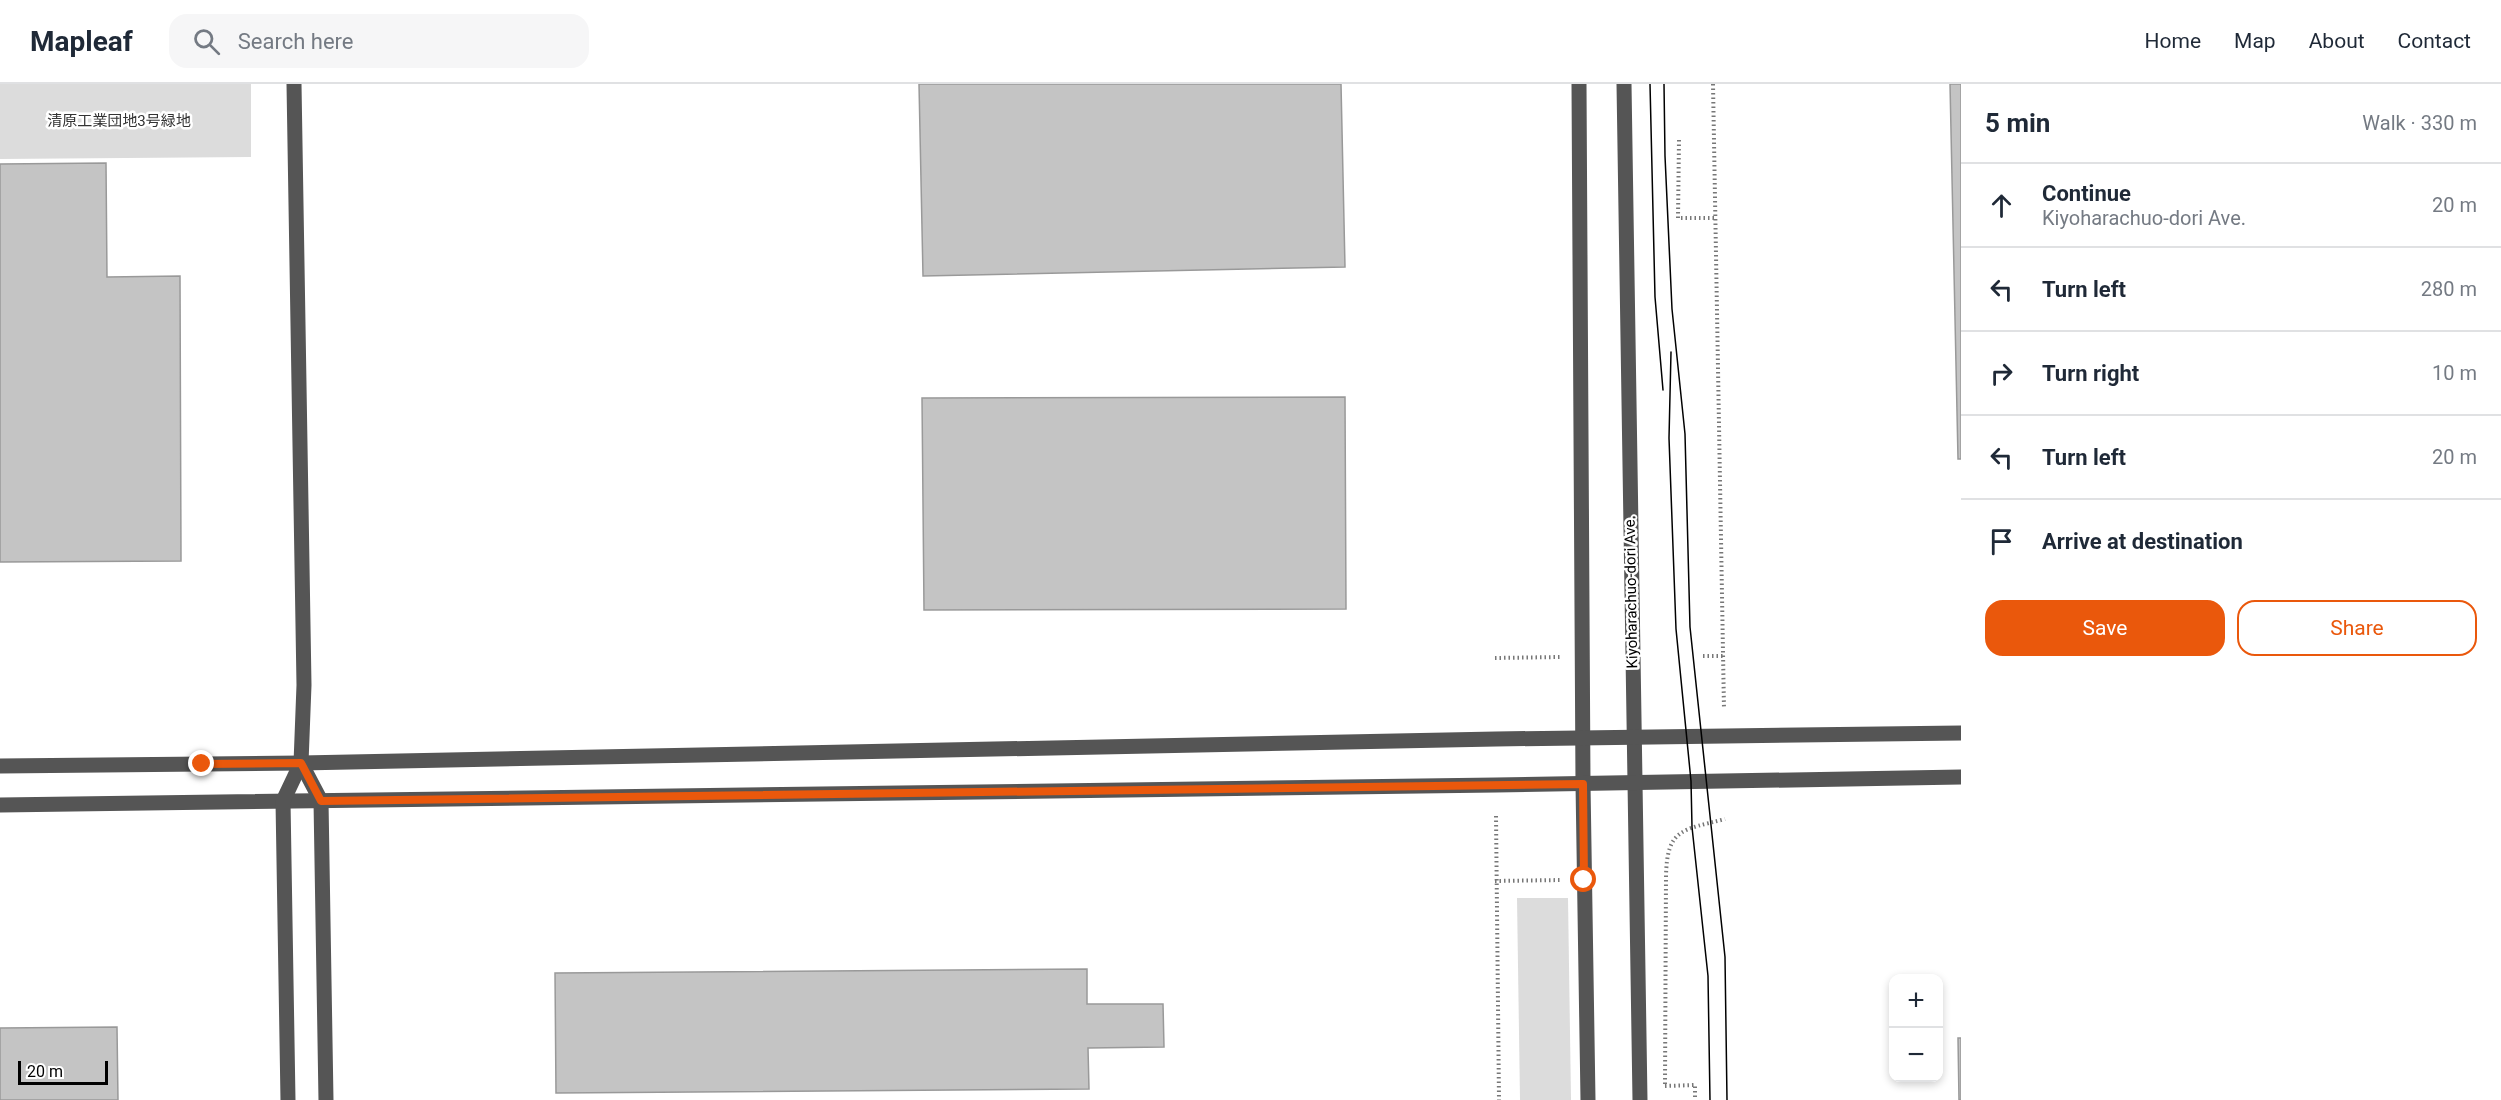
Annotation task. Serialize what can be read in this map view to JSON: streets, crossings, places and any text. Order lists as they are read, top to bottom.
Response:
{
  "streets": {
    "street": ["Kiyoharachuo-dori Ave."]
  },
  "parks": ["清原工業団地3号緑地"],
  "scale_bar": "20 m",
  "page": {
    "header": "Mapleaf",
    "search": "Search here",
    "nav": [
      "Home",
      "Map",
      "About",
      "Contact"
    ],
    "heading": ["5 min", "Walk · 330 m"],
    "list": [
      ["Continue", "Kiyoharachuo-dori Ave.", "20 m"],
      ["Turn left", "280 m"],
      ["Turn right", "10 m"],
      ["Turn left", "20 m"],
      "Arrive at destination"
    ],
    "buttons": ["Save", "Share"],
    "map_buttons": ["+", "−"],
    "scale": "20 m"
  }
}
